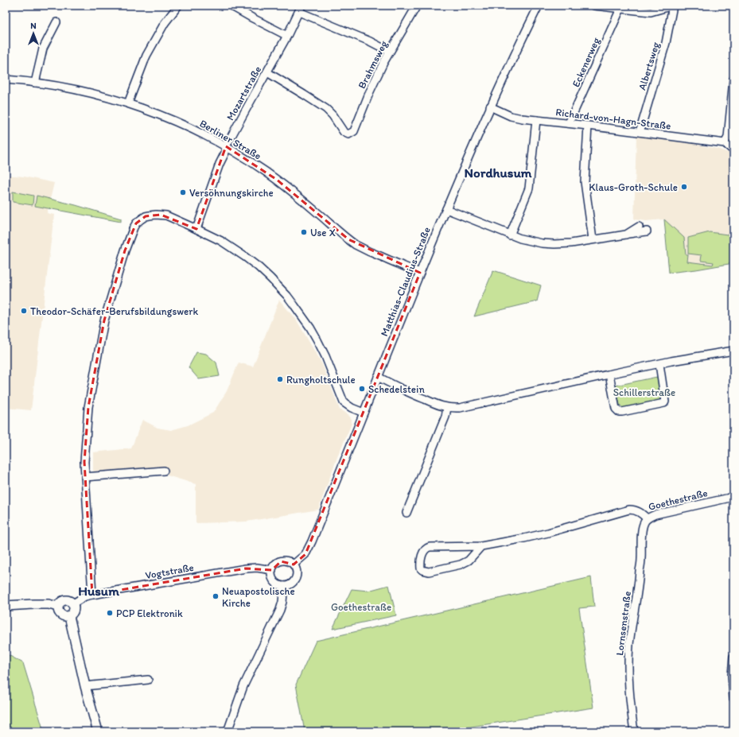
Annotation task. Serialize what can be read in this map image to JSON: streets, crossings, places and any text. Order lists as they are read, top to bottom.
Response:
{
  "streets": {
    "street": [
      "Eckenerweg",
      "Brahmsweg",
      "Albertsweg",
      "Mozartstraße",
      "Richard-von-Hagn-Straße",
      "Berliner Straße",
      "Matthias-Claudius-Straße",
      "Goethestraße",
      "Vogtstraße",
      "Lornsenstraße"
    ]
  },
  "crossings": [
    ["Eckenerweg", "Richard-von-Hagn-Straße"],
    ["Brahmsweg", "Mozartstraße"],
    ["Albertsweg", "Richard-von-Hagn-Straße"],
    ["Mozartstraße", "Berliner Straße"],
    ["Richard-von-Hagn-Straße", "Matthias-Claudius-Straße"],
    ["Berliner Straße", "Matthias-Claudius-Straße"],
    ["Matthias-Claudius-Straße", "Vogtstraße"],
    ["Goethestraße", "Lornsenstraße"]
  ],
  "districts": ["Nordhusum", "Husum"],
  "parks": ["Schillerstraße", "Goethestraße"],
  "places": [
    "Klaus-Groth-Schule",
    "Versöhnungskirche",
    "Use X",
    "Theodor-Schäfer-Berufsbildungswerk",
    "Rungholtschule",
    "Schedelstein",
    "Neuapostolische Kirche",
    "PCP Elektronik"
  ],
  "north": "top"
}
